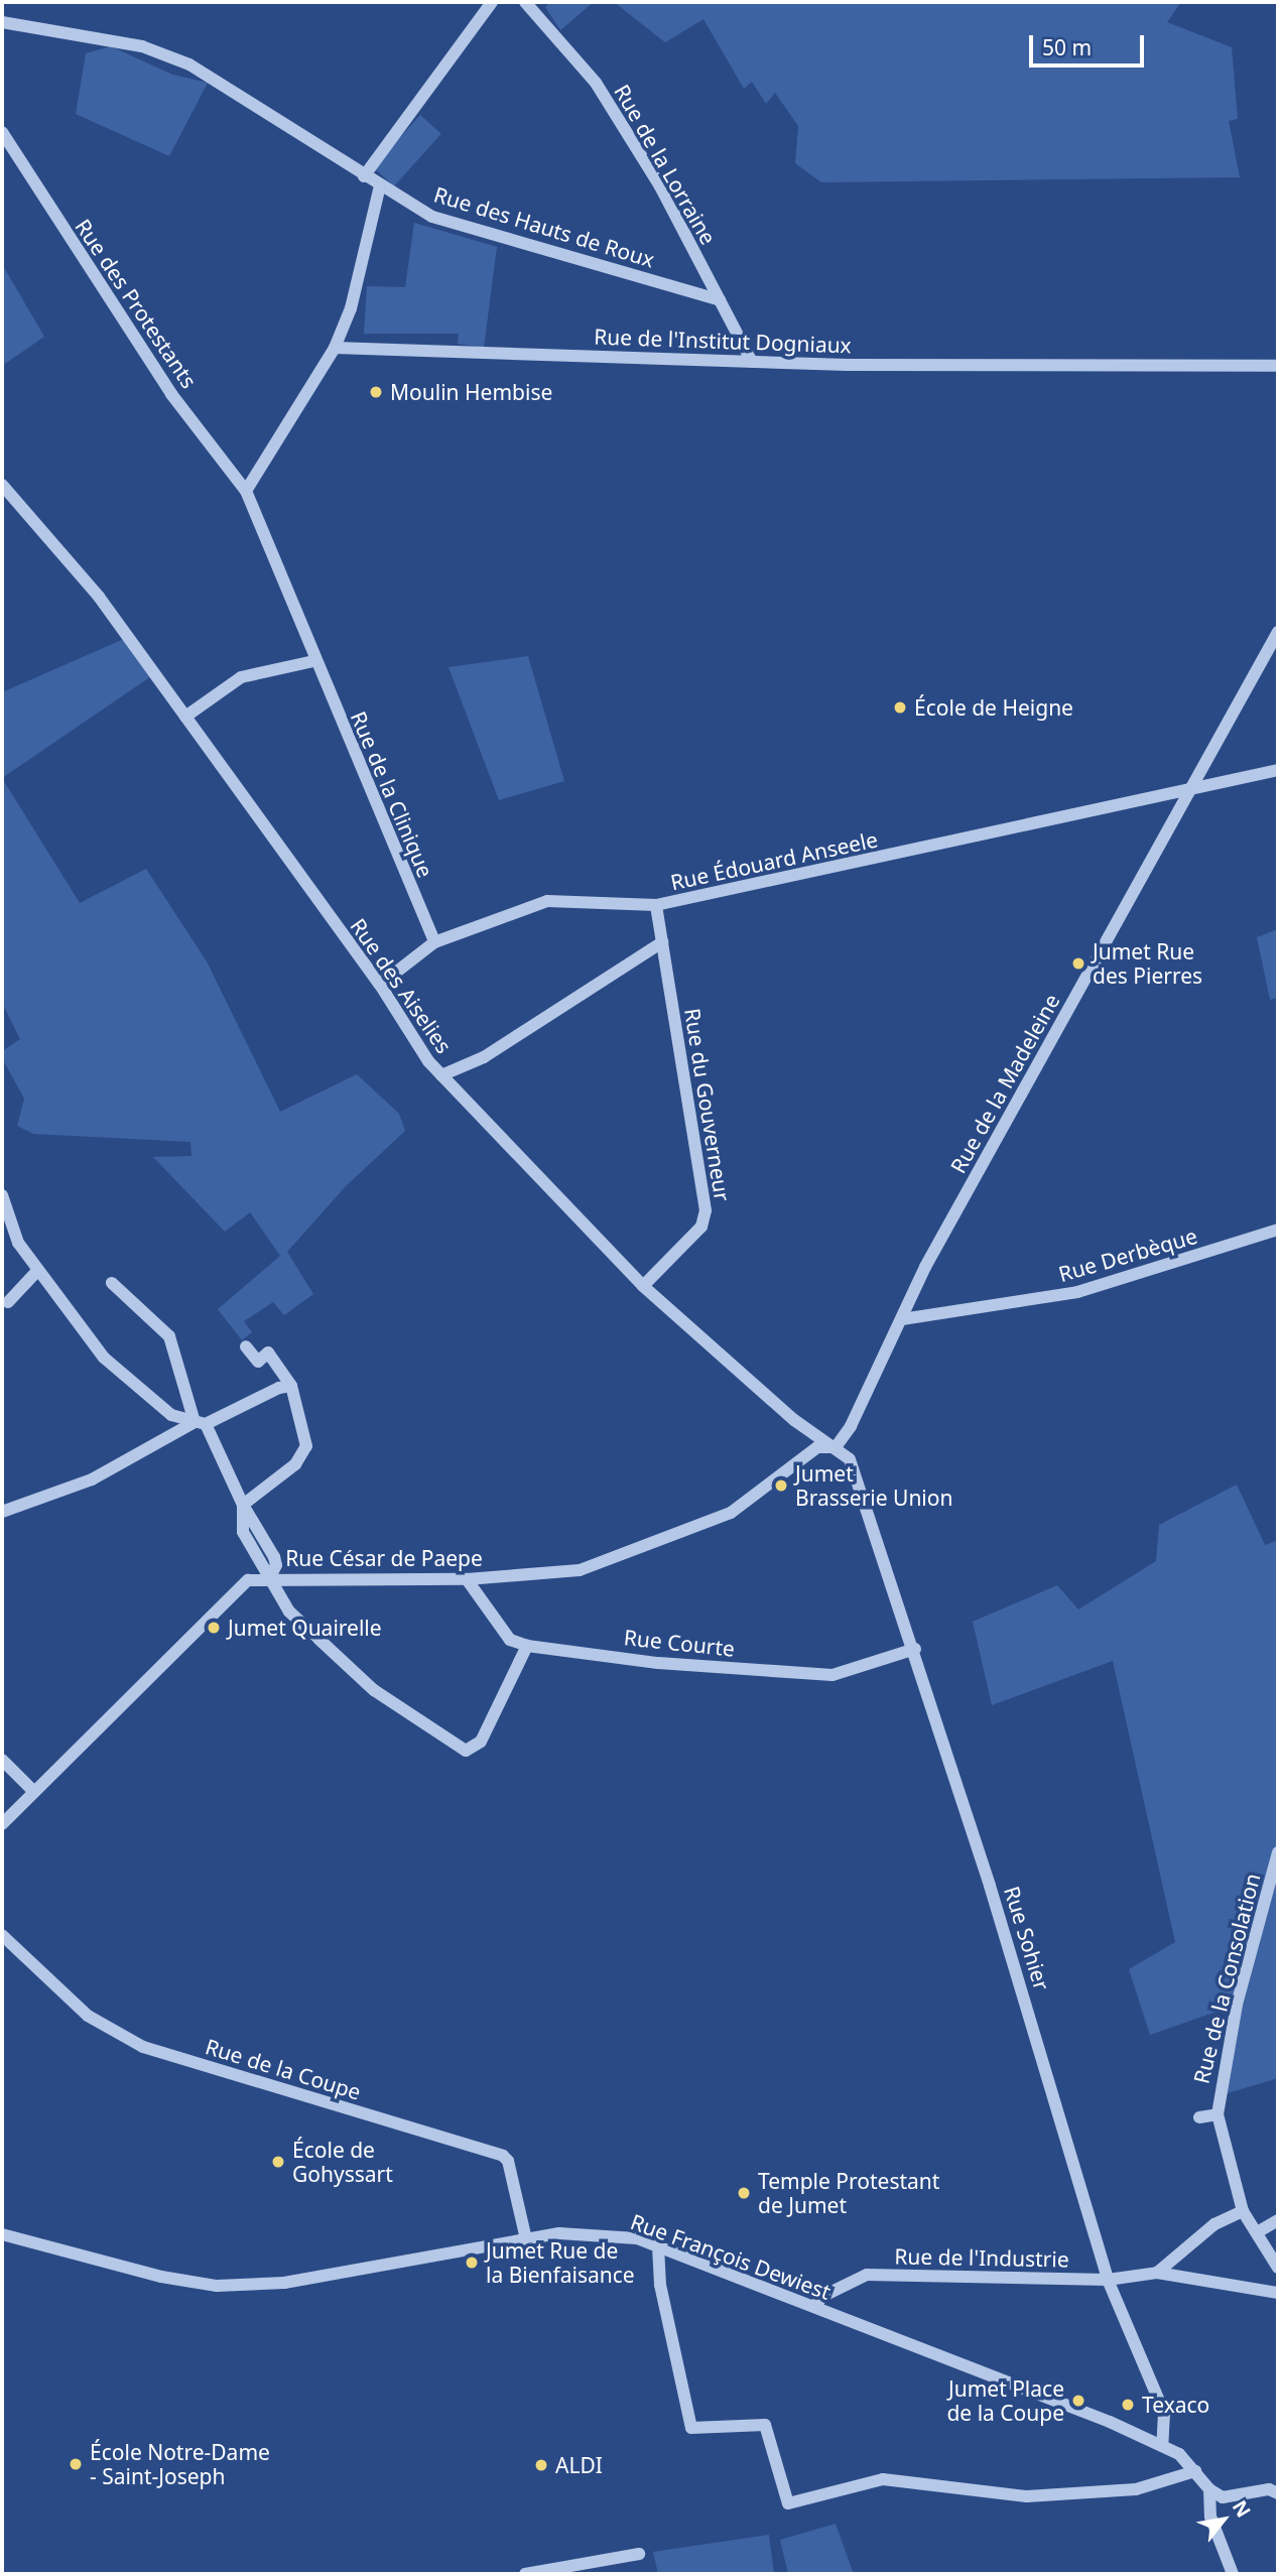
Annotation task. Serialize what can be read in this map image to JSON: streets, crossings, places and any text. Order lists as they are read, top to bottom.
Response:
{
  "streets": {
    "street": [
      "Rue de la Lorraine",
      "Rue des Hauts de Roux",
      "Rue des Protestants",
      "Rue de l'Institut Dogniaux",
      "Rue de la Clinique",
      "Rue Édouard Anseele",
      "Rue des Aiselies",
      "Rue de la Madeleine",
      "Rue du Gouverneur",
      "Rue Derbèque",
      "Rue César de Paepe",
      "Rue Courte",
      "Rue Sohier",
      "Rue de la Consolation",
      "Rue de la Coupe",
      "Rue François Dewiest",
      "Rue de l'Industrie"
    ]
  },
  "crossings": [
    ["Rue de la Lorraine", "Rue des Hauts de Roux"],
    ["Rue de la Lorraine", "Rue de l'Institut Dogniaux"],
    ["Rue des Protestants", "Rue de la Clinique"],
    ["Rue de la Clinique", "Rue Édouard Anseele"],
    ["Rue Édouard Anseele", "Rue des Aiselies"],
    ["Rue Édouard Anseele", "Rue de la Madeleine"],
    ["Rue Édouard Anseele", "Rue du Gouverneur"],
    ["Rue des Aiselies", "Rue de la Madeleine"],
    ["Rue des Aiselies", "Rue du Gouverneur"],
    ["Rue des Aiselies", "Rue César de Paepe"],
    ["Rue des Aiselies", "Rue Sohier"],
    ["Rue de la Madeleine", "Rue Derbèque"],
    ["Rue de la Madeleine", "Rue César de Paepe"],
    ["Rue de la Madeleine", "Rue Sohier"],
    ["Rue César de Paepe", "Rue Courte"],
    ["Rue César de Paepe", "Rue Sohier"],
    ["Rue Courte", "Rue Sohier"],
    ["Rue Sohier", "Rue François Dewiest"],
    ["Rue Sohier", "Rue de l'Industrie"],
    ["Rue de la Coupe", "Rue François Dewiest"],
    ["Rue François Dewiest", "Rue de l'Industrie"]
  ],
  "places": [
    "Moulin Hembise",
    "École de Heigne",
    "Jumet Rue des Pierres",
    "Jumet Brasserie Union",
    "Jumet Quairelle",
    "École de Gohyssart",
    "Temple Protestant de Jumet",
    "Jumet Rue de la Bienfaisance",
    "Jumet Place de la Coupe",
    "Texaco",
    "École Notre-Dame - Saint-Joseph",
    "ALDI"
  ],
  "scale_bar": "50 m",
  "north": "top right"
}
